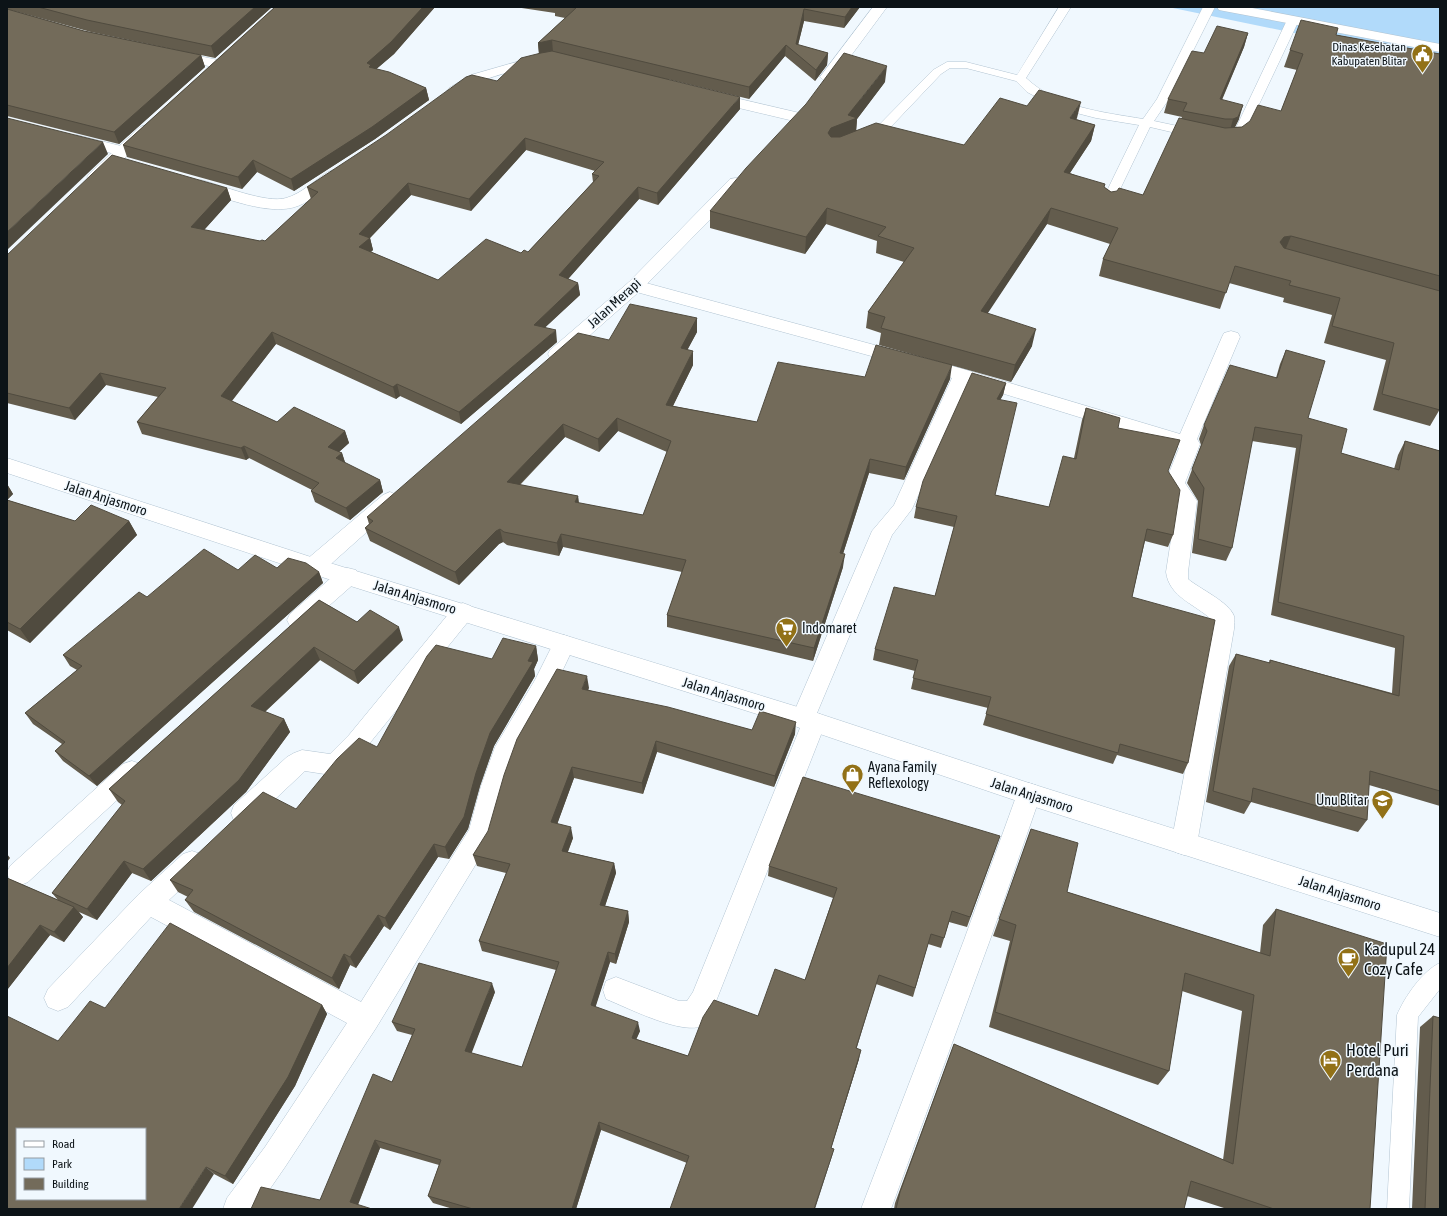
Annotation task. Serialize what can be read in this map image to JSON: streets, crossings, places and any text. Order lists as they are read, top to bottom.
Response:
{
  "streets": {
    "street": ["Jalan Merapi", "Jalan Anjasmoro"]
  },
  "places": {
    "public building": ["Dinas Kesehatan Kabupaten Blitar"],
    "supermarket": ["Indomaret"],
    "shop": ["Ayana Family Reflexology"],
    "school or university": ["Unu Blitar"],
    "cafe": ["Kadupul 24 Cozy Cafe"],
    "hotel": ["Hotel Puri Perdana"]
  },
  "legend": ["Road", "Park", "Building"]
}
